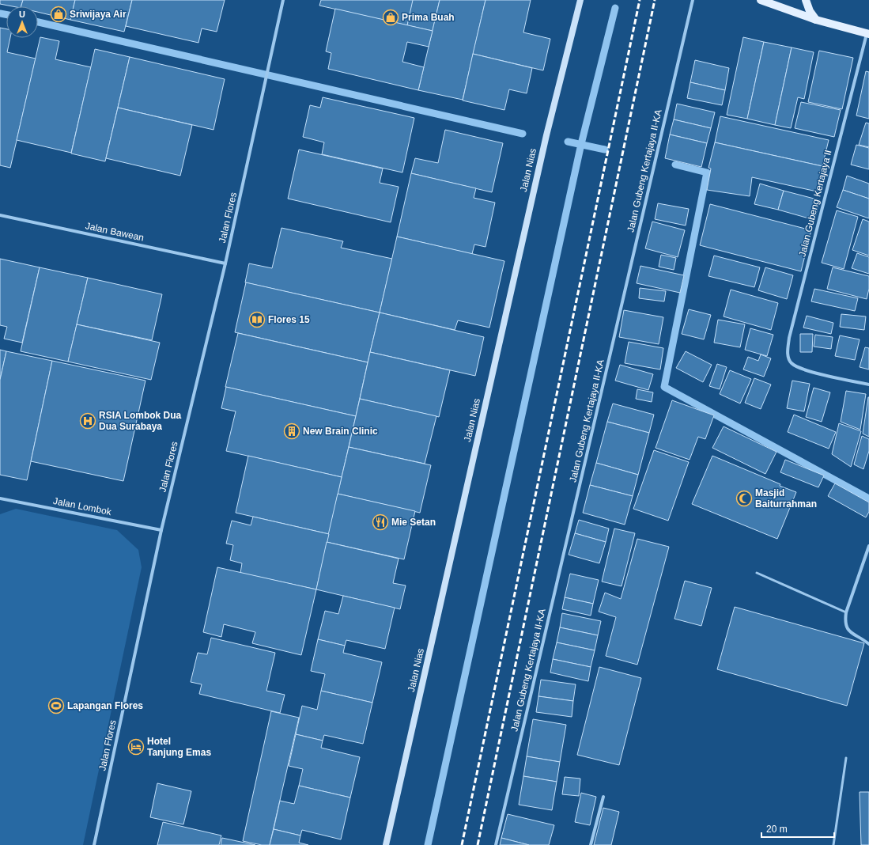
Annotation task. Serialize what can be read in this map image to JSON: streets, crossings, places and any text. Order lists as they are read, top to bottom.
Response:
{
  "streets": {
    "street": [
      "Jalan Nias",
      "Jalan Gubeng Kertajaya II-KA",
      "Jalan Gubeng Kertajaya II",
      "Jalan Flores",
      "Jalan Bawean",
      "Jalan Lombok"
    ]
  },
  "crossings": [
    ["Jalan Flores", "Jalan Bawean"],
    ["Jalan Flores", "Jalan Lombok"]
  ],
  "places": {
    "shop": ["Sriwijaya Air", "Prima Buah"],
    "library": ["Flores 15"],
    "hospital": ["RSIA Lombok Dua Dua Surabaya"],
    "building": ["New Brain Clinic"],
    "mosque": ["Masjid Baiturrahman"],
    "restaurant": ["Mie Setan"],
    "sports": ["Lapangan Flores"],
    "hotel": ["Hotel Tanjung Emas"]
  },
  "scale_bar": "20 m",
  "north": "top"
}
